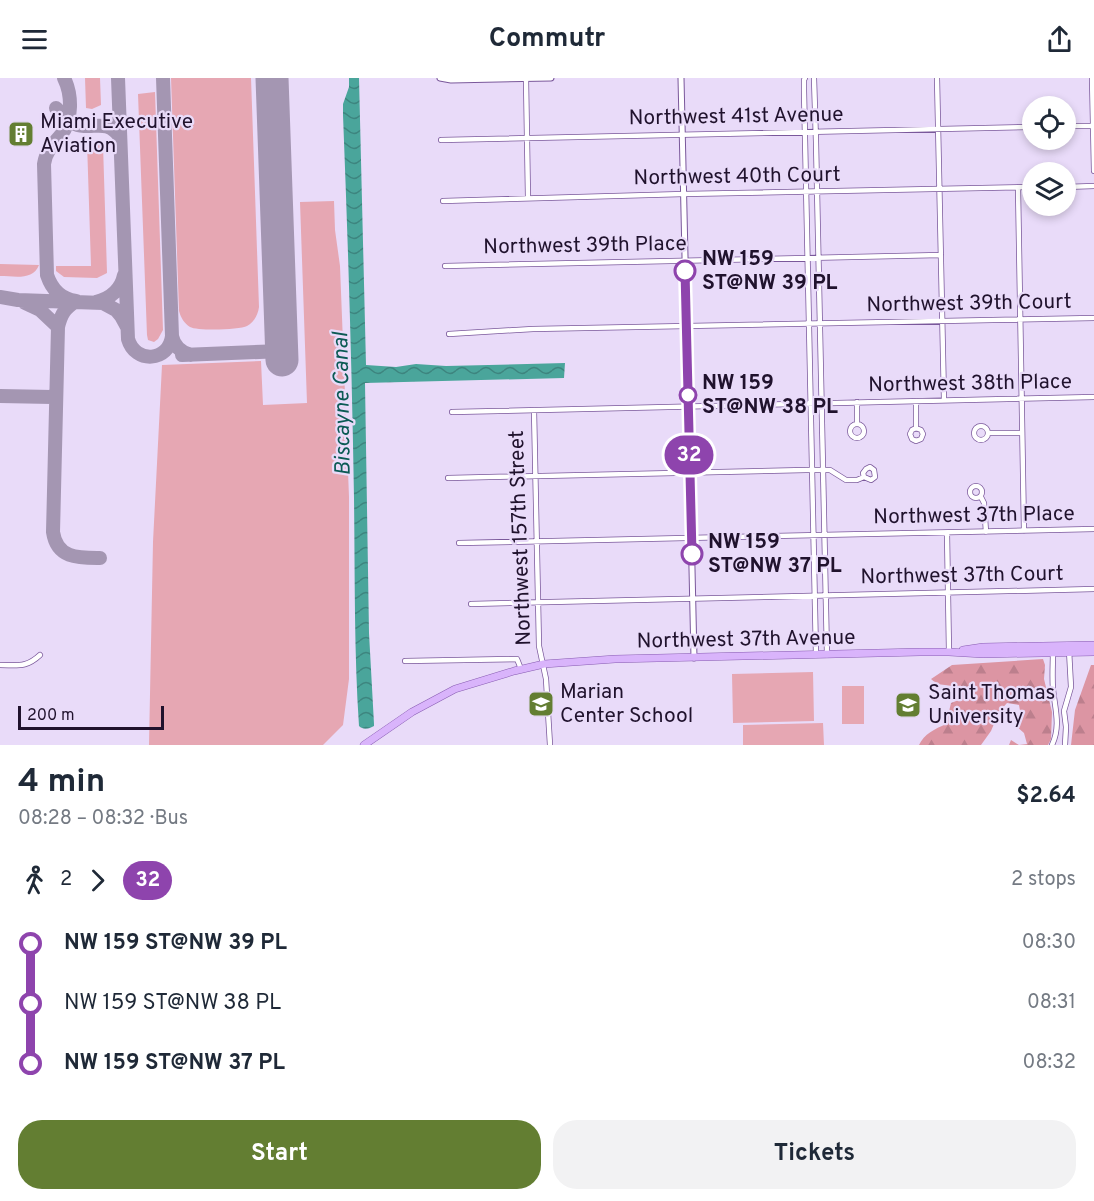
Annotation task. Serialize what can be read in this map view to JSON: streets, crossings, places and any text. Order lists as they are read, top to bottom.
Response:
{
  "streets": {
    "main road": ["Northwest 37th Avenue"],
    "street": [
      "Northwest 41st Avenue",
      "Northwest 40th Court",
      "Northwest 39th Place",
      "Northwest 39th Court",
      "Northwest 38th Place",
      "Northwest 37th Place",
      "Northwest 157th Street",
      "Northwest 37th Court"
    ]
  },
  "crossings": [
    ["Northwest 38th Place", "Northwest 157th Street"],
    ["Northwest 37th Place", "Northwest 157th Street"],
    ["Northwest 157th Street", "Northwest 37th Court"],
    ["Northwest 157th Street", "Northwest 37th Avenue"]
  ],
  "water": ["Biscayne Canal"],
  "places": {
    "building": ["Miami Executive Aviation"],
    "other": ["NW 159 ST@NW 39 PL", "NW 159 ST@NW 38 PL", "NW 159 ST@NW 37 PL"],
    "school or university": ["Marian Center School", "Saint Thomas University"]
  },
  "lines": ["bus line 32"],
  "scale_bar": "200 m",
  "page": {
    "header": "Commutr",
    "on_map": "32",
    "scale": "200 m",
    "heading": ["4 min", "08:28 – 08:32 · Bus", "$2.64"],
    "legs": ["2", "32", "2 stops"],
    "list": [
      {
        "name": "NW 159 ST@NW 39 PL",
        "value": "08:30"
      },
      {
        "name": "NW 159 ST@NW 38 PL",
        "value": "08:31"
      },
      {
        "name": "NW 159 ST@NW 37 PL",
        "value": "08:32"
      }
    ],
    "buttons": ["Start", "Tickets"]
  }
}
